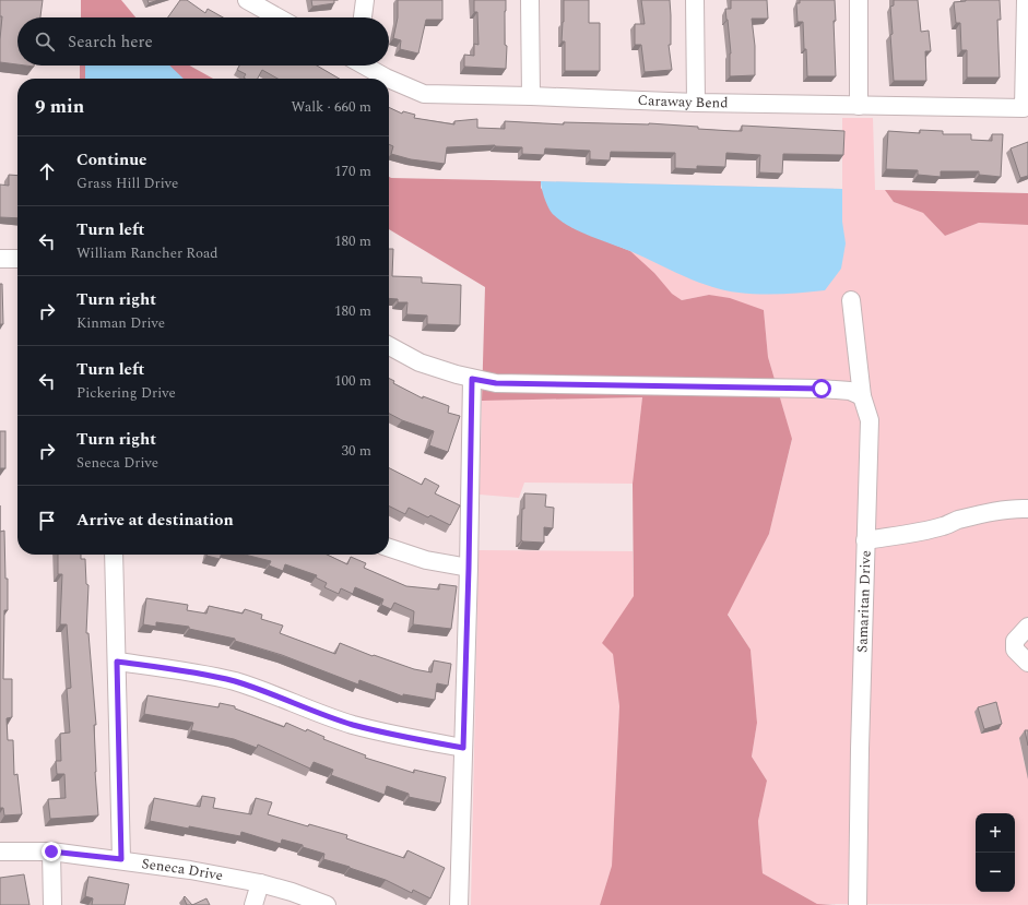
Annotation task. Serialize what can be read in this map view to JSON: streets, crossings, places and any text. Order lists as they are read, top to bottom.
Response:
{
  "streets": {
    "street": ["Caraway Bend", "Samaritan Drive", "Seneca Drive"]
  },
  "page": {
    "search": "Search here",
    "heading": ["9 min", "Walk · 660 m"],
    "list": [
      ["Continue", "Grass Hill Drive", "170 m"],
      ["Turn left", "William Rancher Road", "180 m"],
      ["Turn right", "Kinman Drive", "180 m"],
      ["Turn left", "Pickering Drive", "100 m"],
      ["Turn right", "Seneca Drive", "30 m"],
      "Arrive at destination"
    ],
    "map_buttons": ["+", "−"]
  }
}
